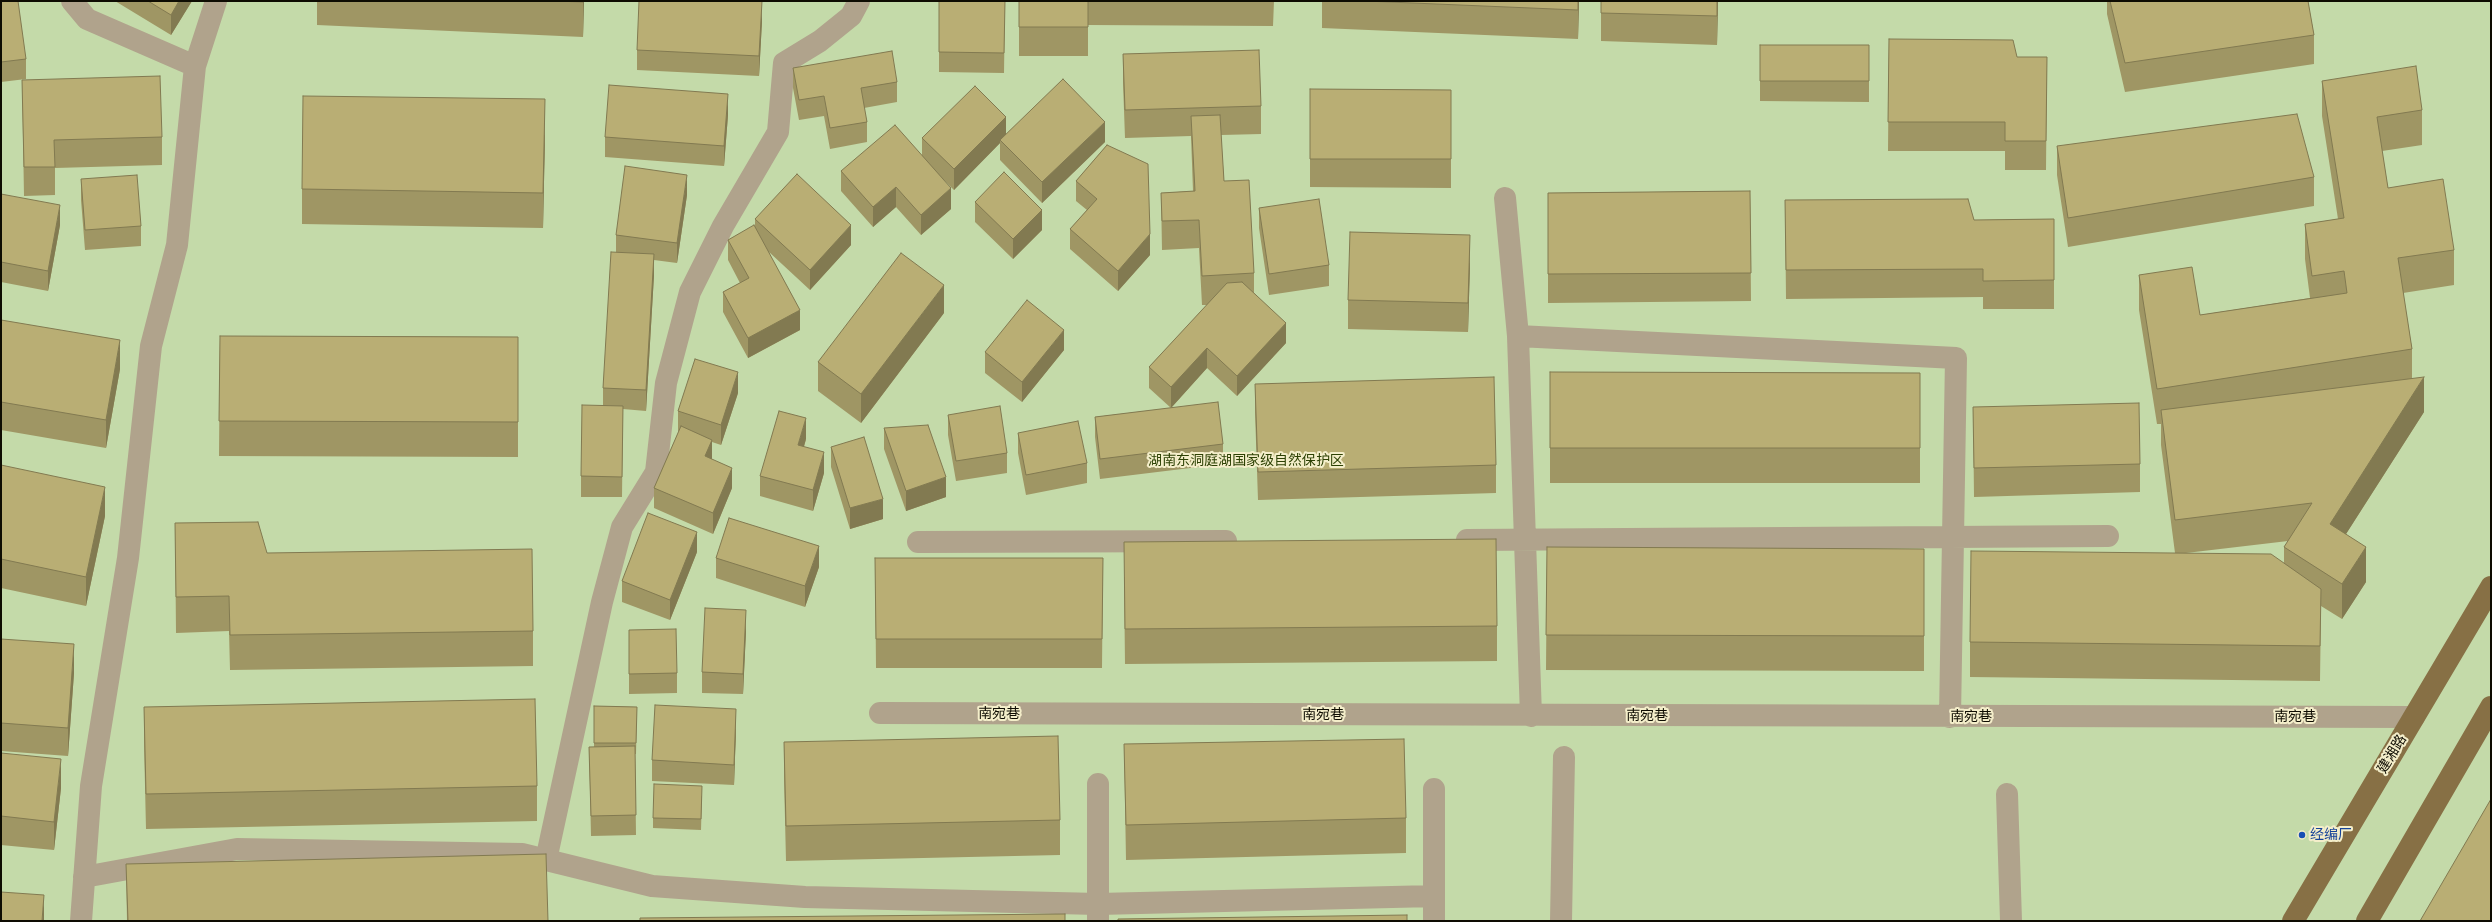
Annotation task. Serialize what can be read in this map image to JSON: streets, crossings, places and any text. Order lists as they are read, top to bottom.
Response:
{
  "streets": {
    "main road": ["建湘路"],
    "street": ["南宛巷"]
  },
  "crossings": [
    ["南宛巷", "建湘路"]
  ],
  "parks": ["湖南东洞庭湖国家级自然保护区"],
  "places": ["经编厂"]
}
